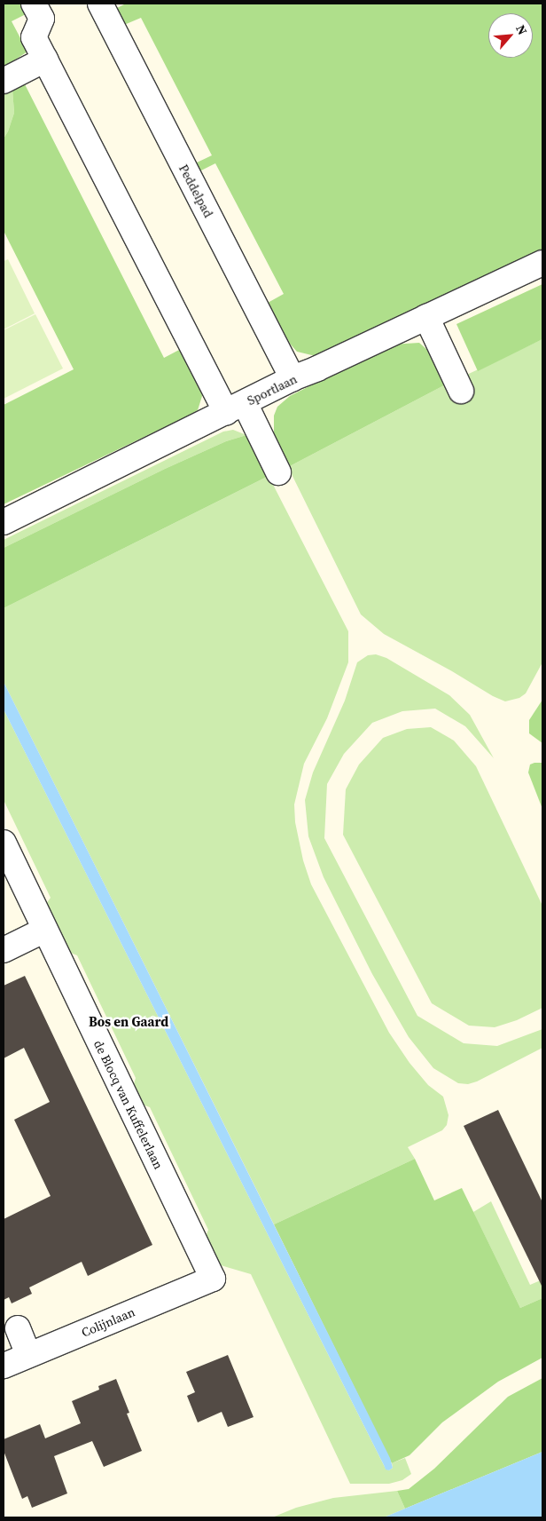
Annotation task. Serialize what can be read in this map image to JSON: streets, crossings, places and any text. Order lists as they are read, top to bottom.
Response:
{
  "streets": {
    "street": [
      "Peddelpad",
      "Sportlaan",
      "de Blocq van Kuffelerlaan",
      "Colijnlaan"
    ]
  },
  "crossings": [
    ["Peddelpad", "Sportlaan"],
    ["de Blocq van Kuffelerlaan", "Colijnlaan"]
  ],
  "districts": ["Bos en Gaard"],
  "north": "top right"
}
